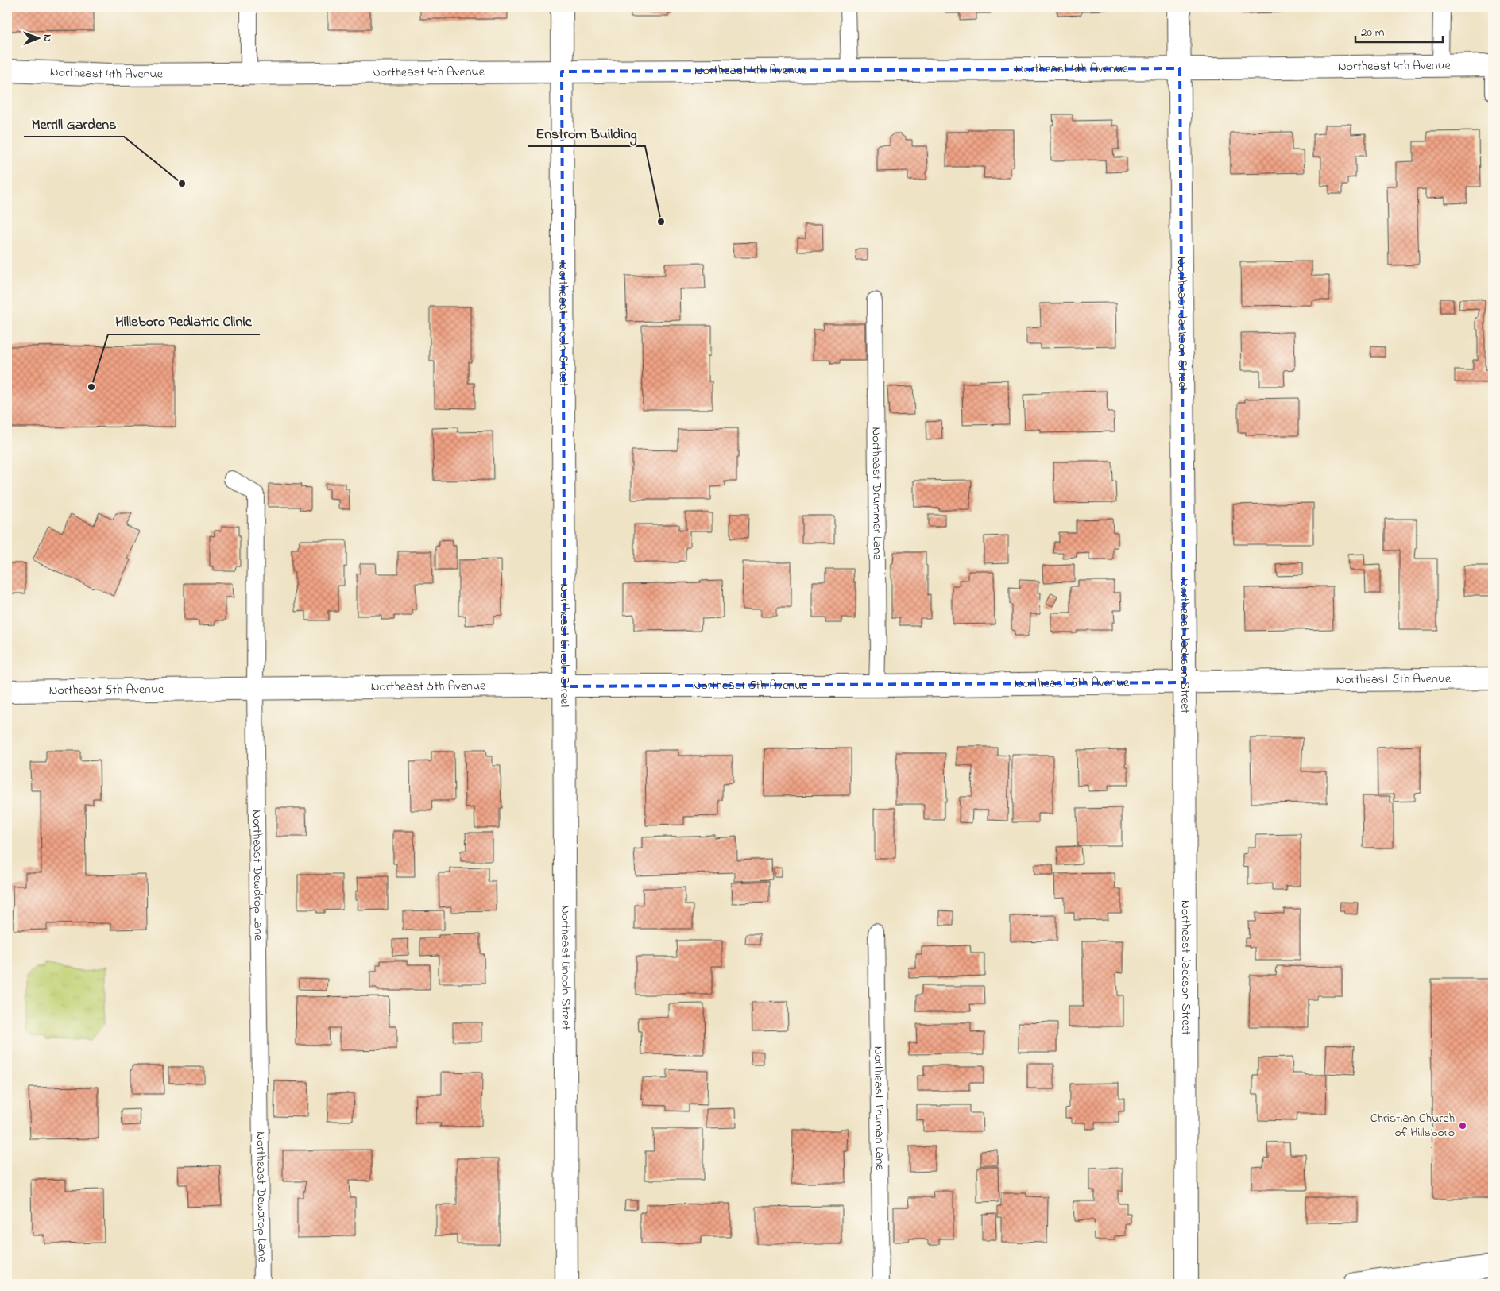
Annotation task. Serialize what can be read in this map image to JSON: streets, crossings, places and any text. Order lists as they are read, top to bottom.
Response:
{
  "streets": {
    "street": [
      "Northeast 4th Avenue",
      "Northeast Lincoln Street",
      "Northeast Jackson Street",
      "Northeast 5th Avenue"
    ],
    "lane": ["Northeast Drummer Lane", "Northeast Dewdrop Lane", "Northeast Truman Lane"]
  },
  "crossings": [
    ["Northeast 4th Avenue", "Northeast Lincoln Street"],
    ["Northeast 4th Avenue", "Northeast Jackson Street"],
    ["Northeast Lincoln Street", "Northeast 5th Avenue"],
    ["Northeast Jackson Street", "Northeast 5th Avenue"],
    ["Northeast Drummer Lane", "Northeast 5th Avenue"],
    ["Northeast 5th Avenue", "Northeast Dewdrop Lane"]
  ],
  "places": [
    "Merrill Gardens",
    "Enstrom Building",
    "Hillsboro Pediatric Clinic",
    "Christian Church of Hillsboro"
  ],
  "scale_bar": "20 m",
  "north": "right"
}
